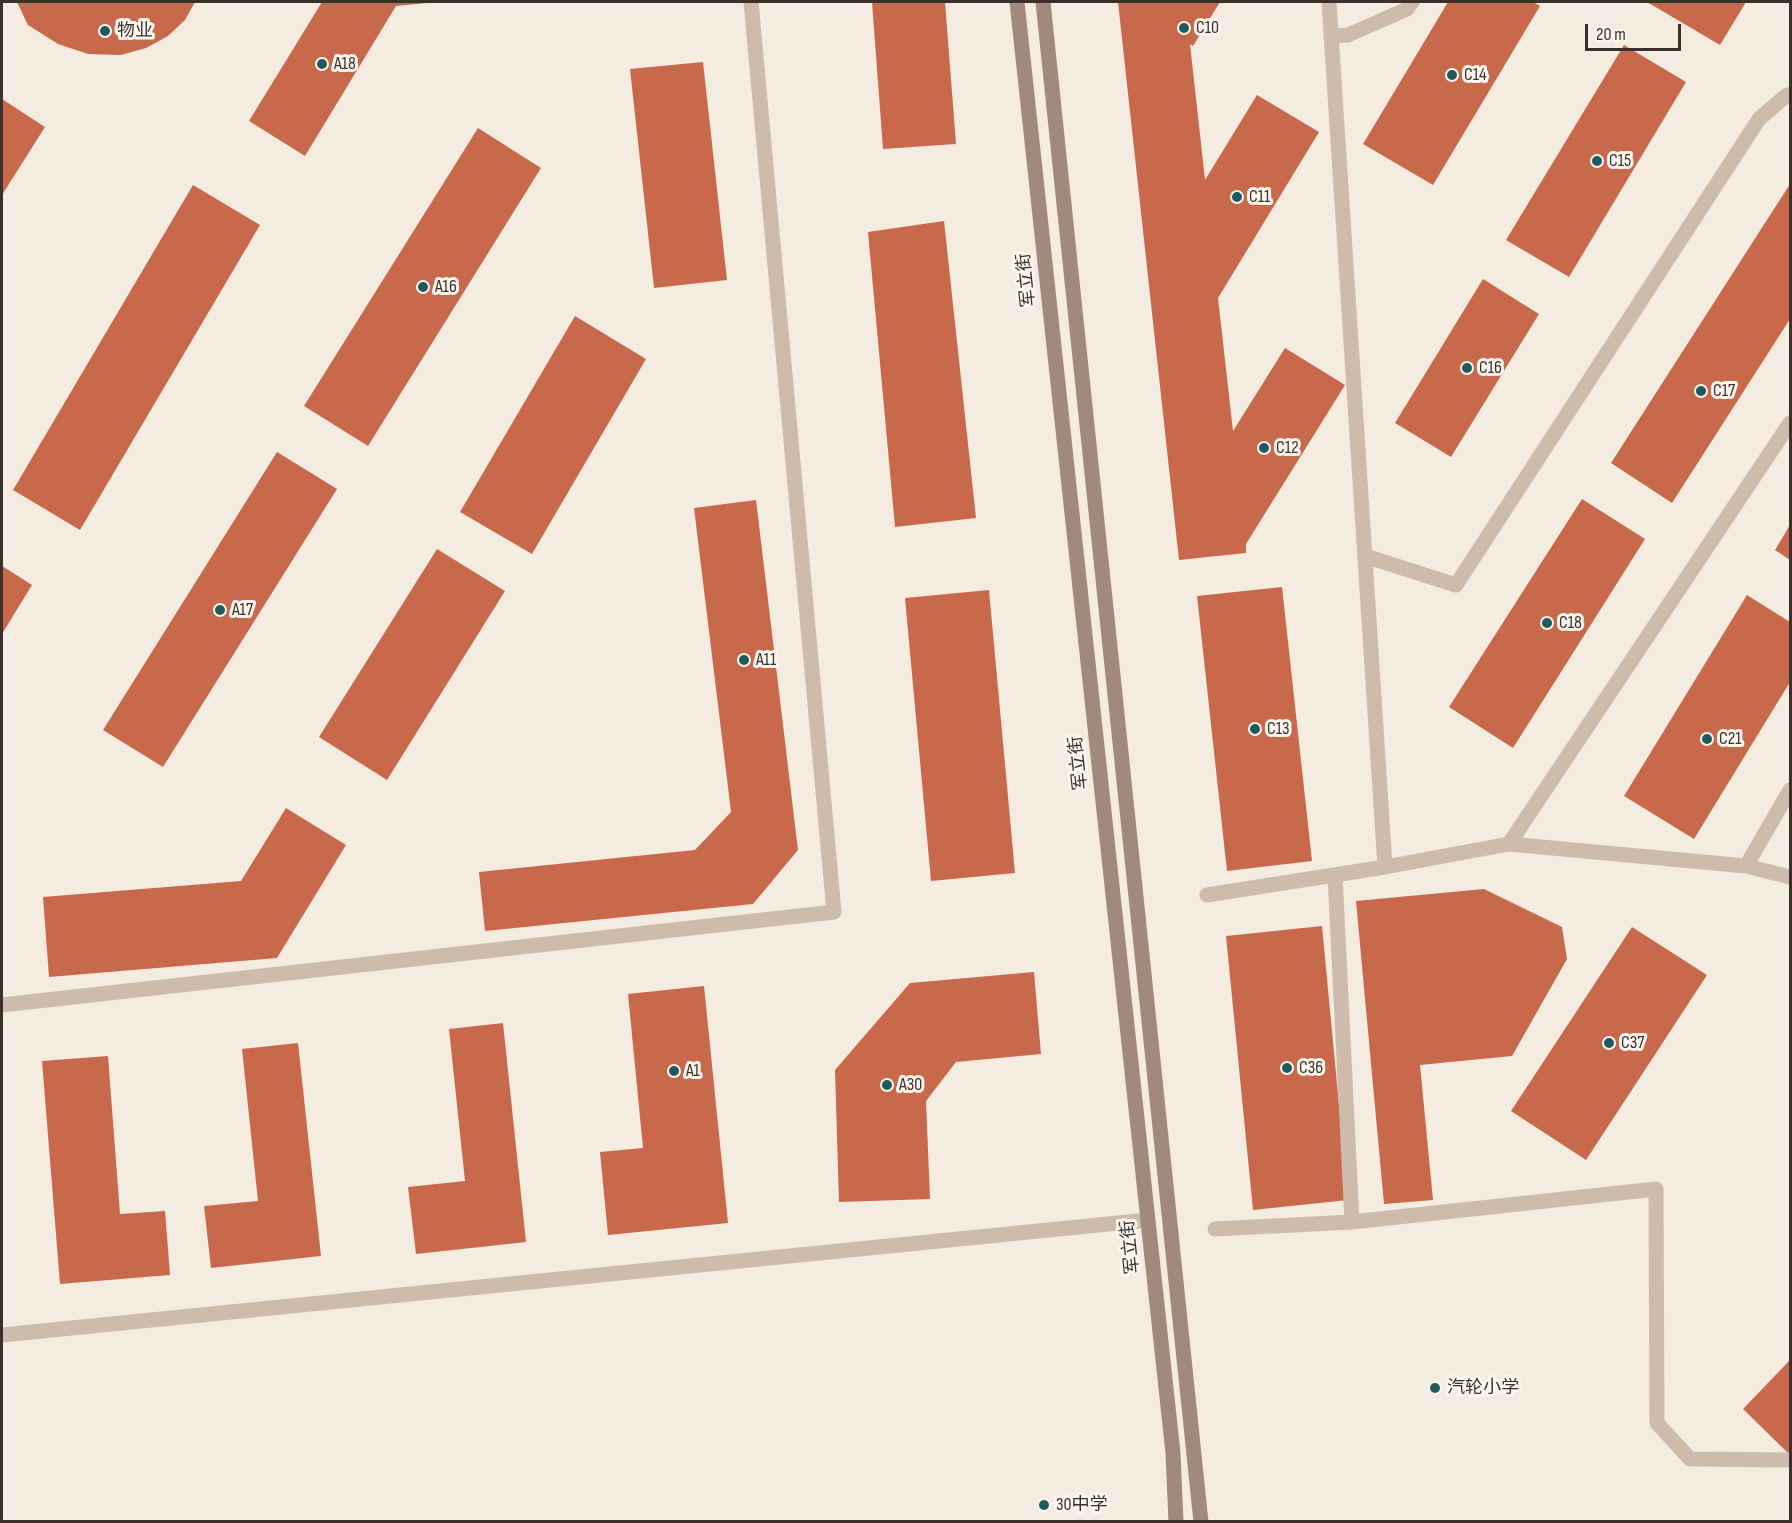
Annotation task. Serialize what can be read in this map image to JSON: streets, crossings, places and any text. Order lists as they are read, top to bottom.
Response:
{
  "streets": {
    "main road": ["军立街"]
  },
  "places": [
    "C10",
    "物业",
    "A18",
    "C14",
    "C15",
    "C11",
    "A16",
    "C16",
    "C17",
    "C12",
    "A17",
    "C18",
    "A11",
    "C13",
    "C21",
    "C37",
    "C36",
    "A1",
    "A30",
    "汽轮小学",
    "30中学"
  ],
  "scale_bar": "20 m"
}
